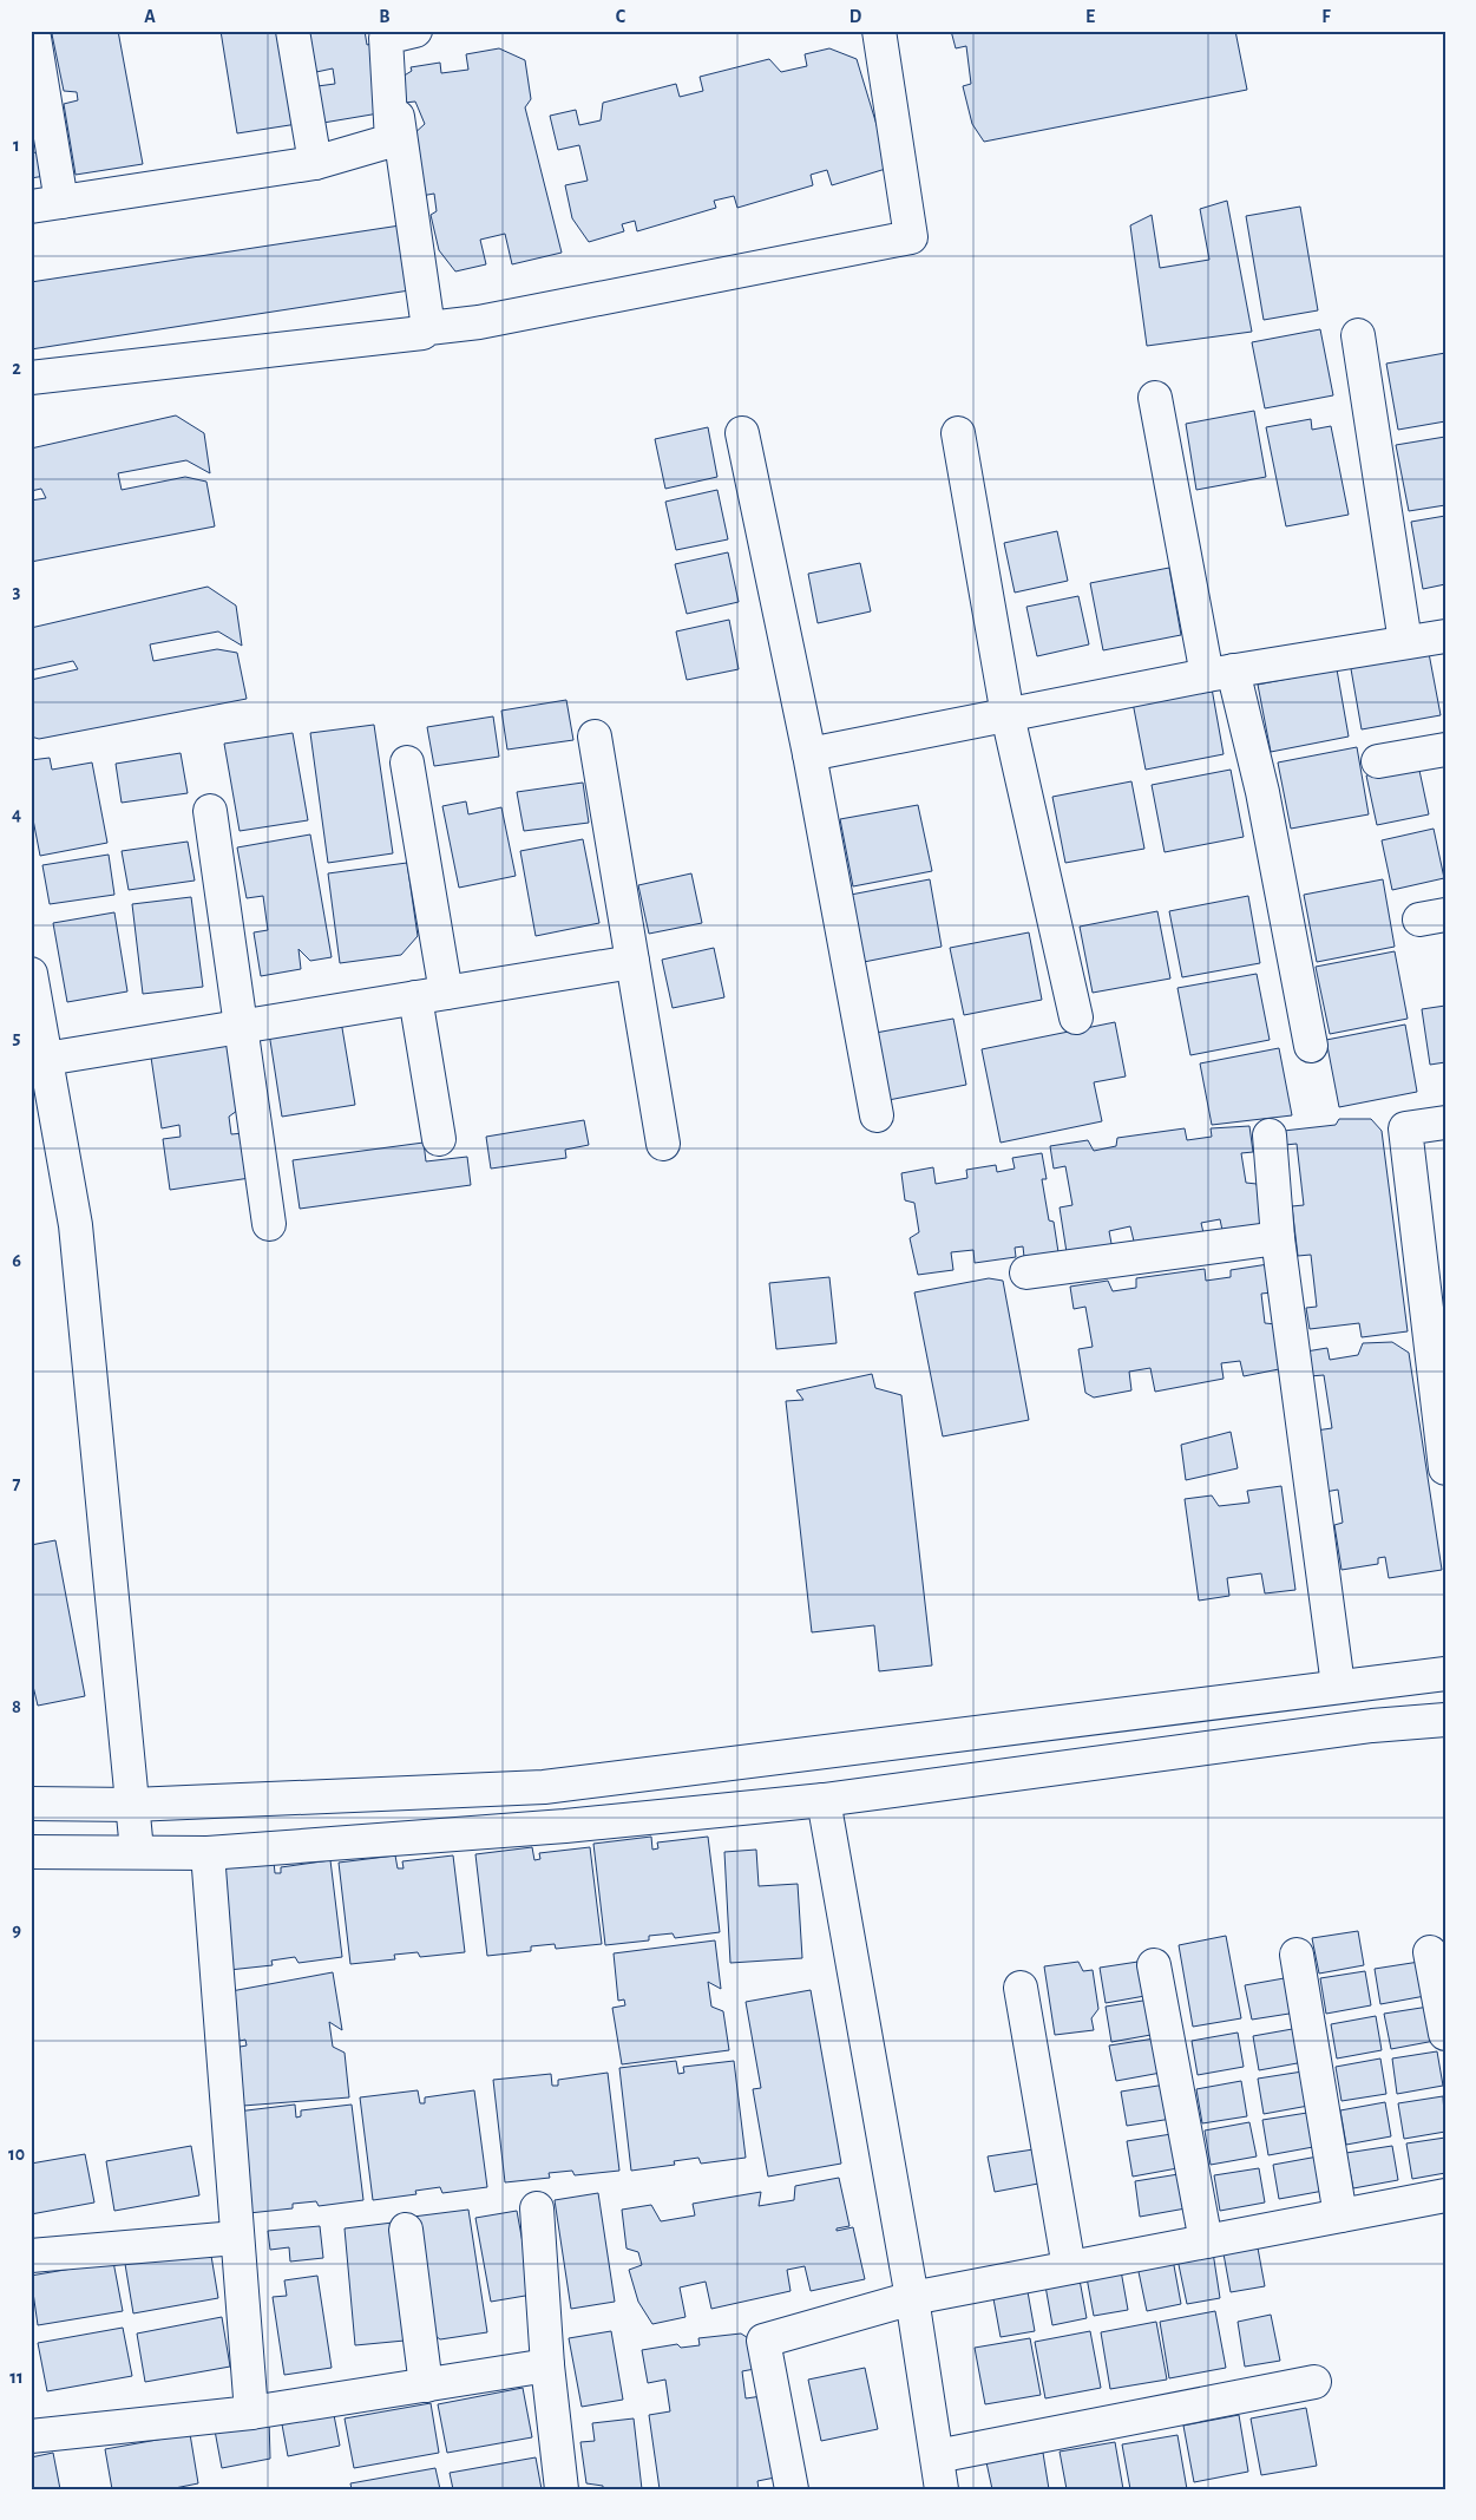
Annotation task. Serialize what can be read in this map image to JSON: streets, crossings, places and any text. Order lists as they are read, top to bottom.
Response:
{
  "grid": {
    "columns": [
      "A",
      "B",
      "C",
      "D",
      "E",
      "F"
    ],
    "rows": [
      "1",
      "2",
      "3",
      "4",
      "5",
      "6",
      "7",
      "8",
      "9",
      "10",
      "11"
    ]
  }
}
